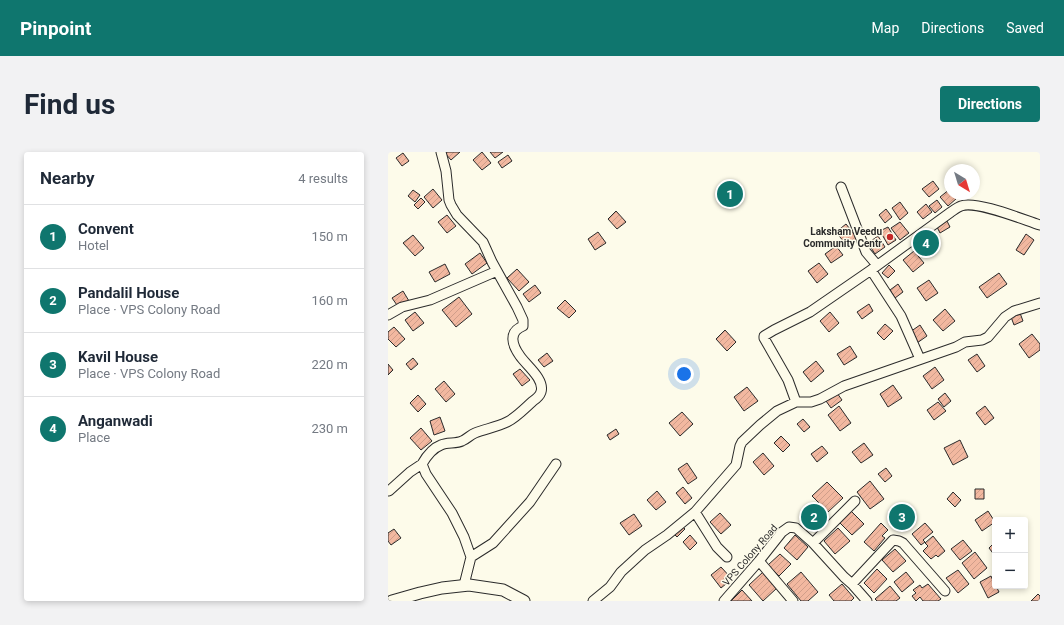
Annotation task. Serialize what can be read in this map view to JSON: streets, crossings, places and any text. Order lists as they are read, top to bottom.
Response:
{
  "streets": {
    "street": ["VPS Colony Road"]
  },
  "places": ["Laksham Veedu Community Centr"],
  "north": "bottom right",
  "page": {
    "header": "Pinpoint",
    "nav": ["Map", "Directions", "Saved"],
    "buttons": "Directions",
    "title": "Find us",
    "heading": ["Nearby", "4 results"],
    "pins": [
      "1",
      "4",
      "2",
      "3"
    ],
    "list": [
      {
        "mark": "1",
        "name": "Convent",
        "note": "Hotel",
        "value": "150 m"
      },
      {
        "mark": "2",
        "name": "Pandalil House",
        "note": "Place · VPS Colony Road",
        "value": "160 m"
      },
      {
        "mark": "3",
        "name": "Kavil House",
        "note": "Place · VPS Colony Road",
        "value": "220 m"
      },
      {
        "mark": "4",
        "name": "Anganwadi",
        "note": "Place",
        "value": "230 m"
      }
    ],
    "map_buttons": ["+", "−"]
  }
}
